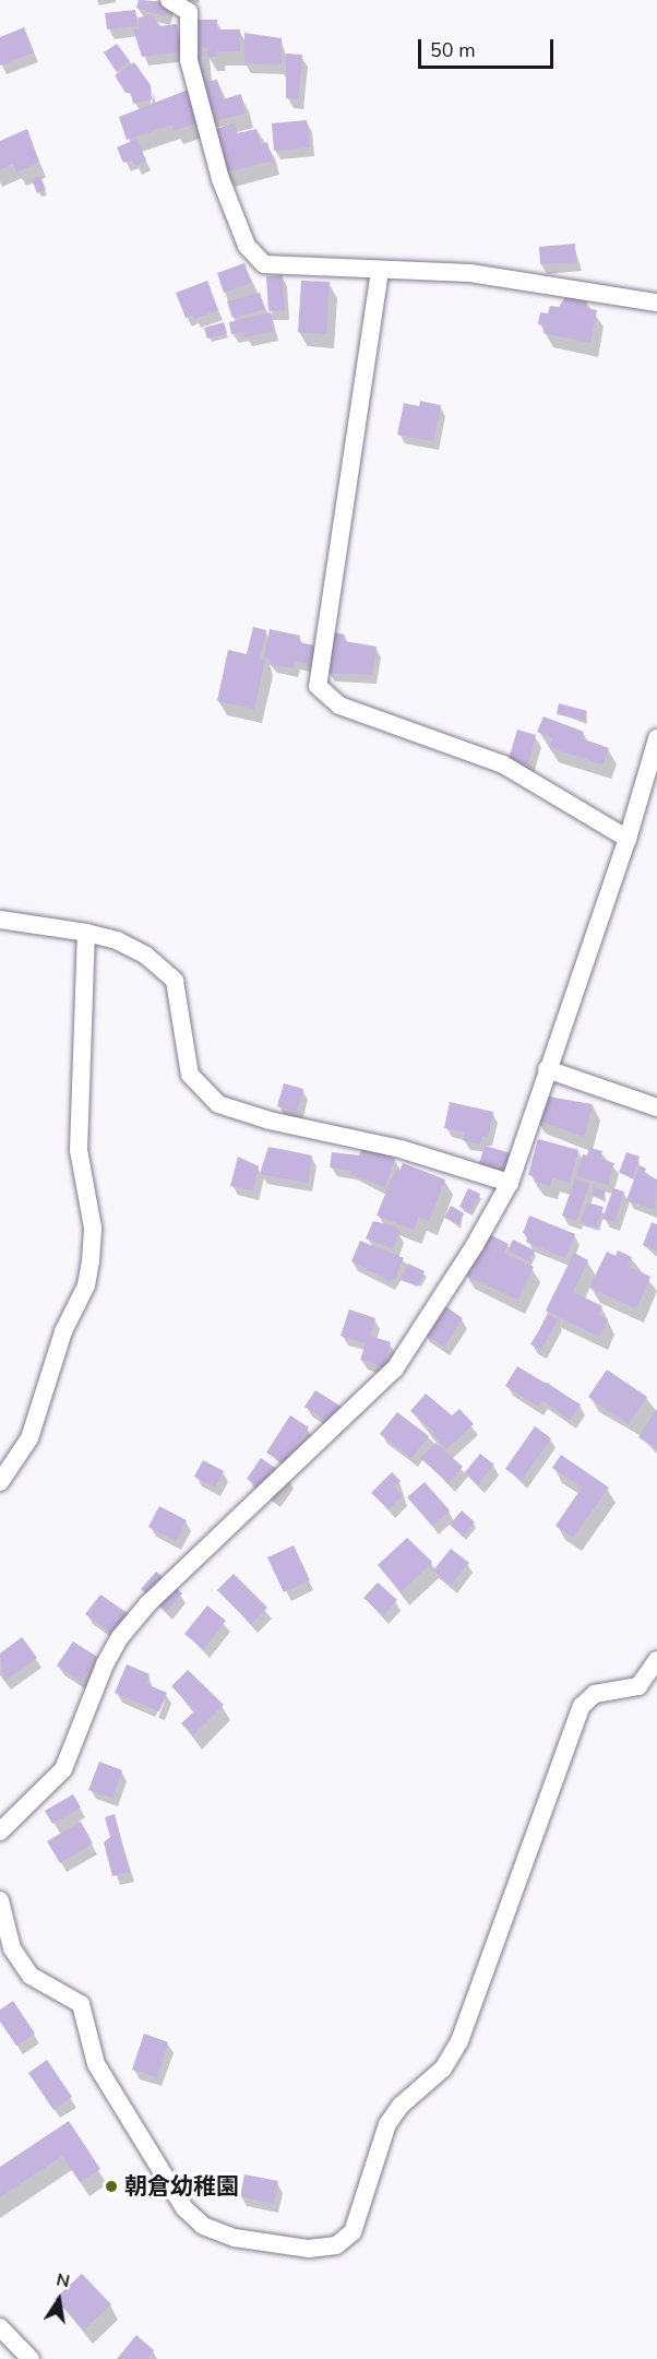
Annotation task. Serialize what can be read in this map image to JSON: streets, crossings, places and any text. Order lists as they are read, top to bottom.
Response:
{
  "places": ["朝倉幼稚園"],
  "scale_bar": "50 m",
  "north": "top"
}
